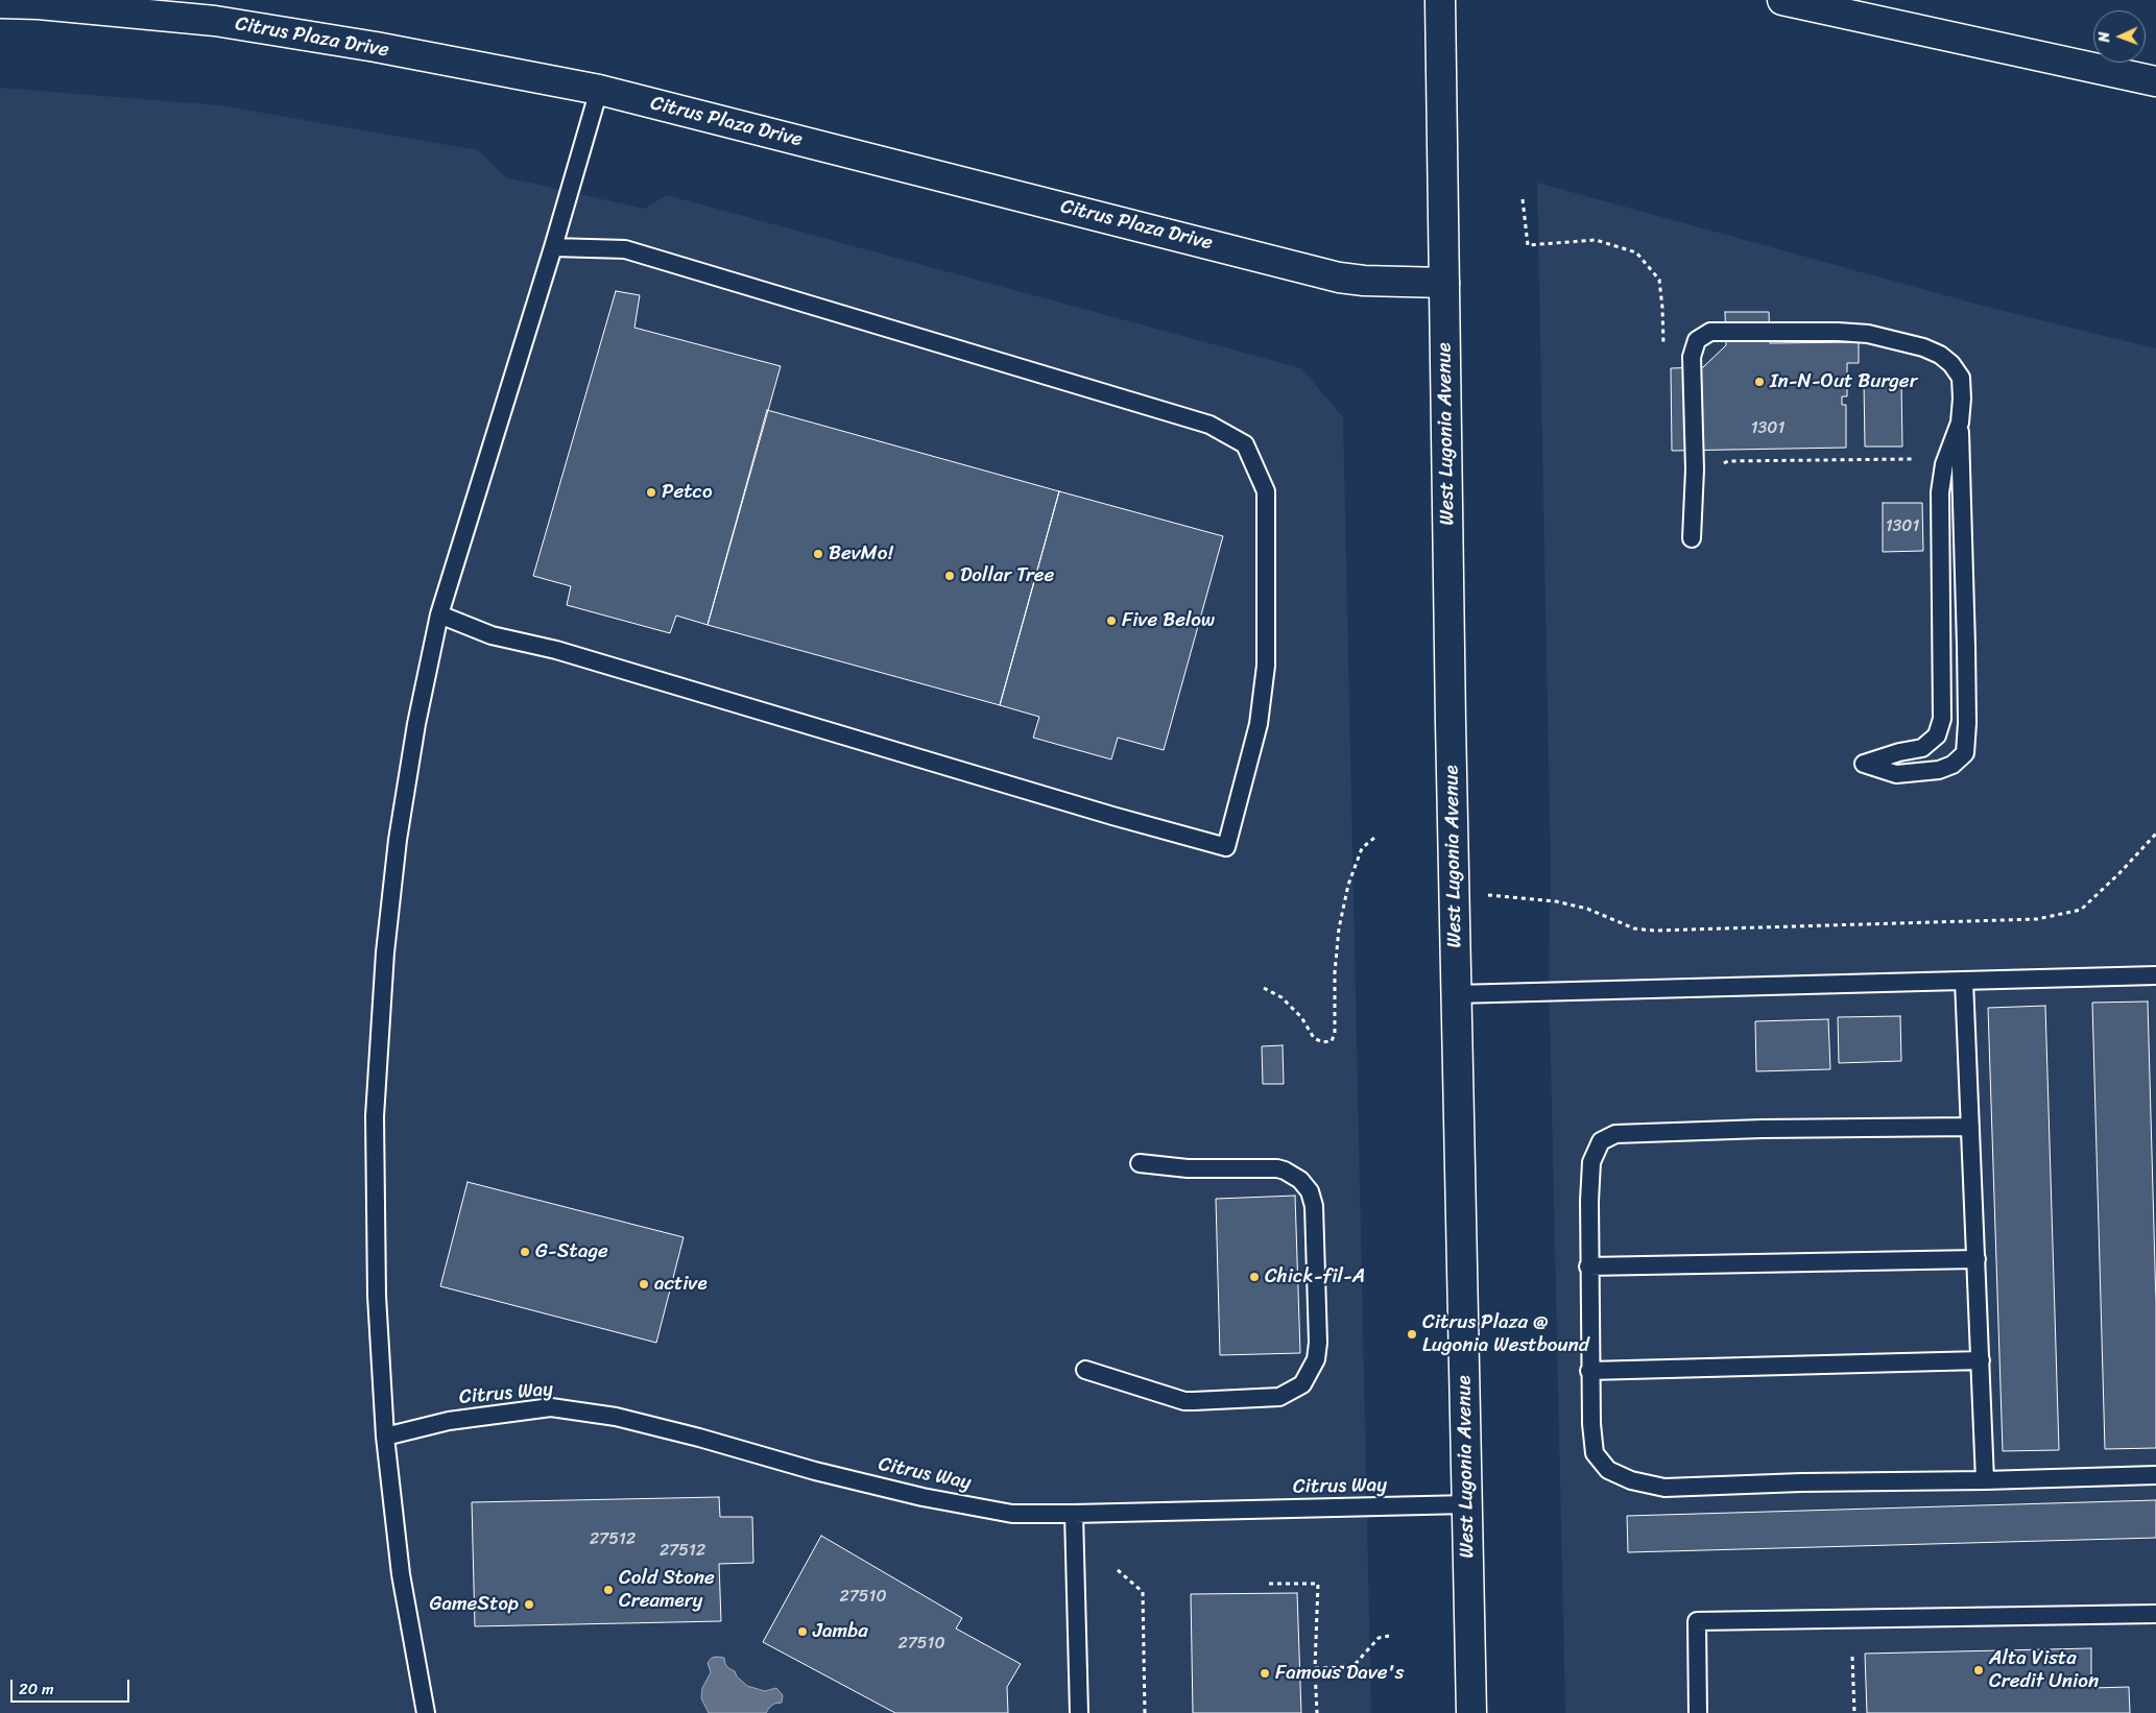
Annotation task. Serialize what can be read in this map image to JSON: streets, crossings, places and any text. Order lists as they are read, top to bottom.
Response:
{
  "streets": {
    "main road": ["Citrus Plaza Drive", "West Lugonia Avenue"],
    "lane": ["Citrus Way"]
  },
  "crossings": [
    ["Citrus Plaza Drive", "West Lugonia Avenue"],
    ["West Lugonia Avenue", "Citrus Way"]
  ],
  "places": [
    "In-N-Out Burger",
    "Petco",
    "BevMo!",
    "Dollar Tree",
    "Five Below",
    "G-Stage",
    "Chick-fil-A",
    "active",
    "Citrus Plaza @ Lugonia Westbound",
    "Cold Stone Creamery",
    "GameStop",
    "Jamba",
    "Alta Vista Credit Union",
    "Famous Dave's"
  ],
  "house_numbers": [
    "1301",
    "1301",
    "27512",
    "27512",
    "27510",
    "27510"
  ],
  "scale_bar": "20 m",
  "north": "left"
}
